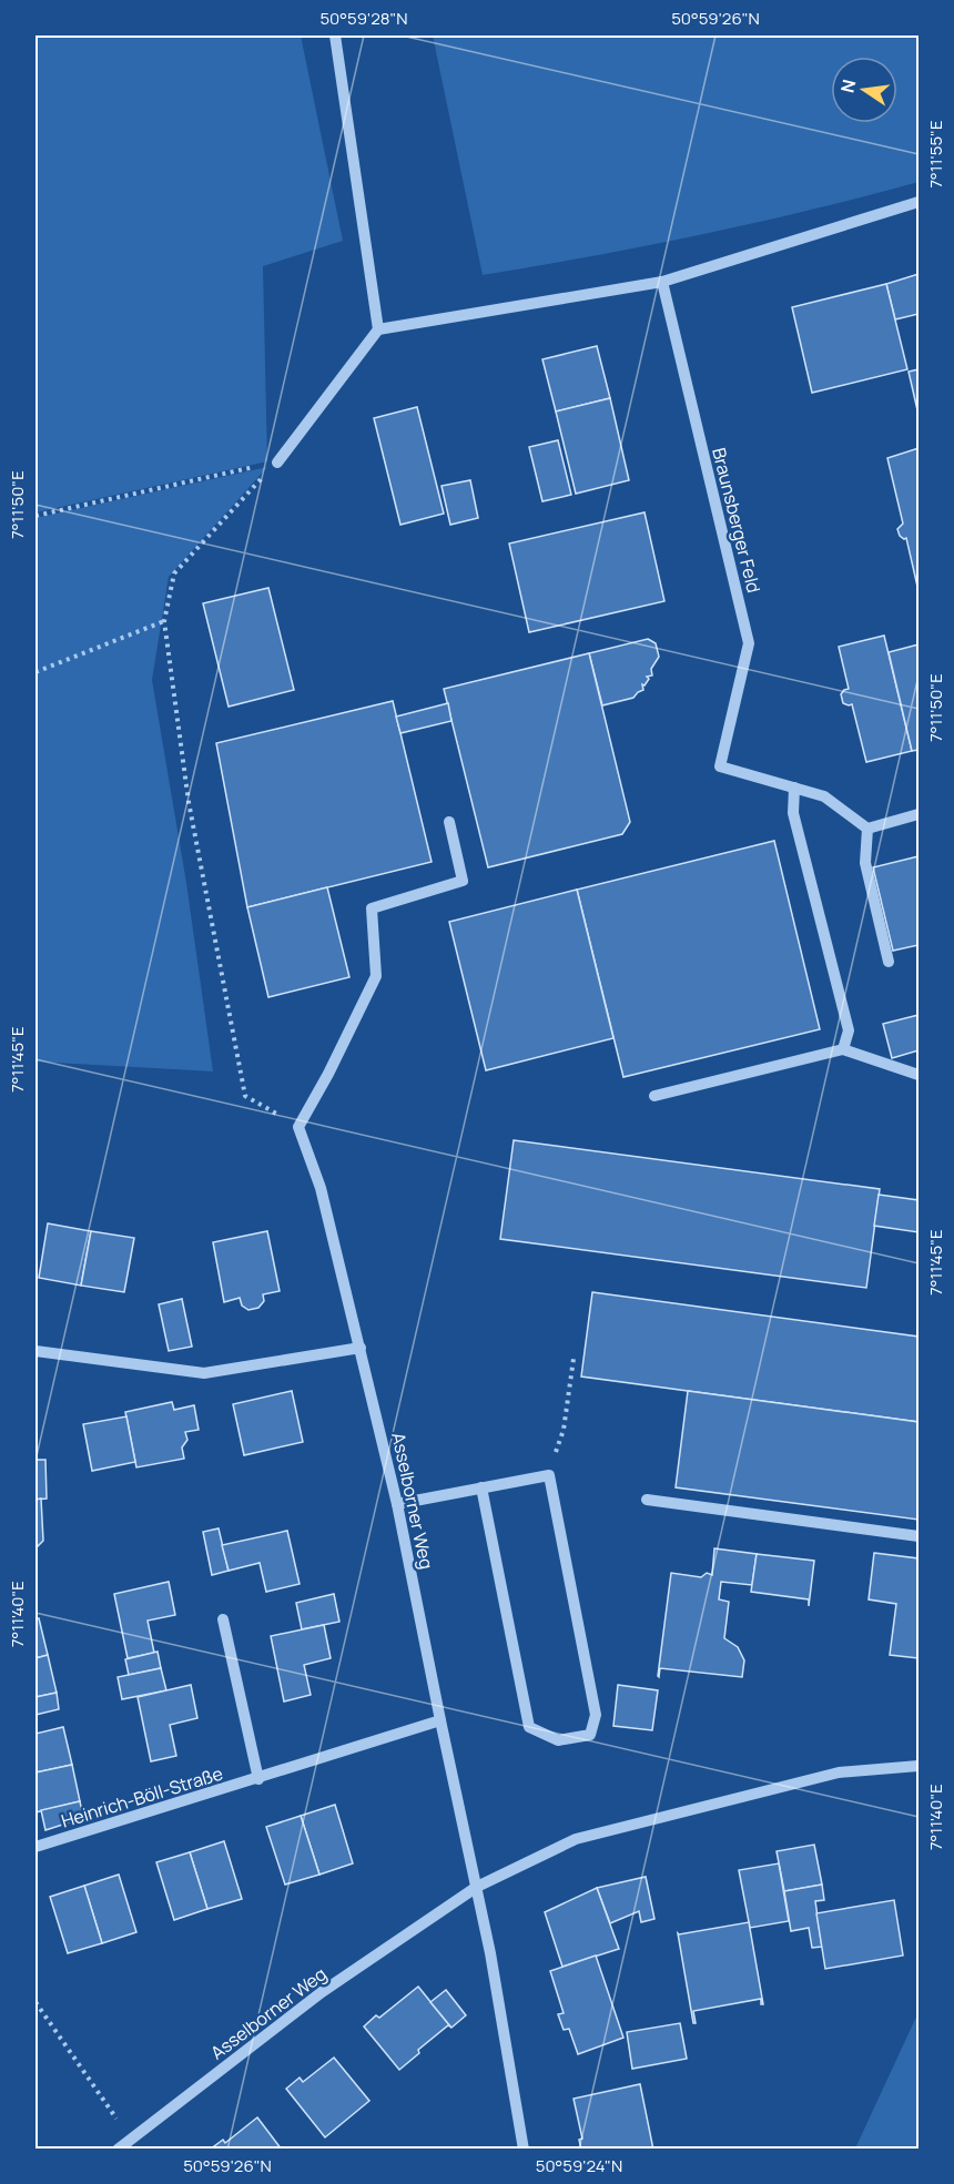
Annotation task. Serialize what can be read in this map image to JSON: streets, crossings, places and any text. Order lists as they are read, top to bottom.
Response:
{
  "streets": {
    "street": ["Braunsberger Feld", "Asselborner Weg", "Heinrich-Böll-Straße"]
  },
  "crossings": [
    ["Asselborner Weg", "Heinrich-Böll-Straße"]
  ],
  "north": "left",
  "coordinates": [
    "50°59'28\"N",
    "50°59'26\"N",
    "7°11'55\"E",
    "7°11'50\"E",
    "7°11'45\"E",
    "7°11'40\"E",
    "50°59'24\"N"
  ]
}
